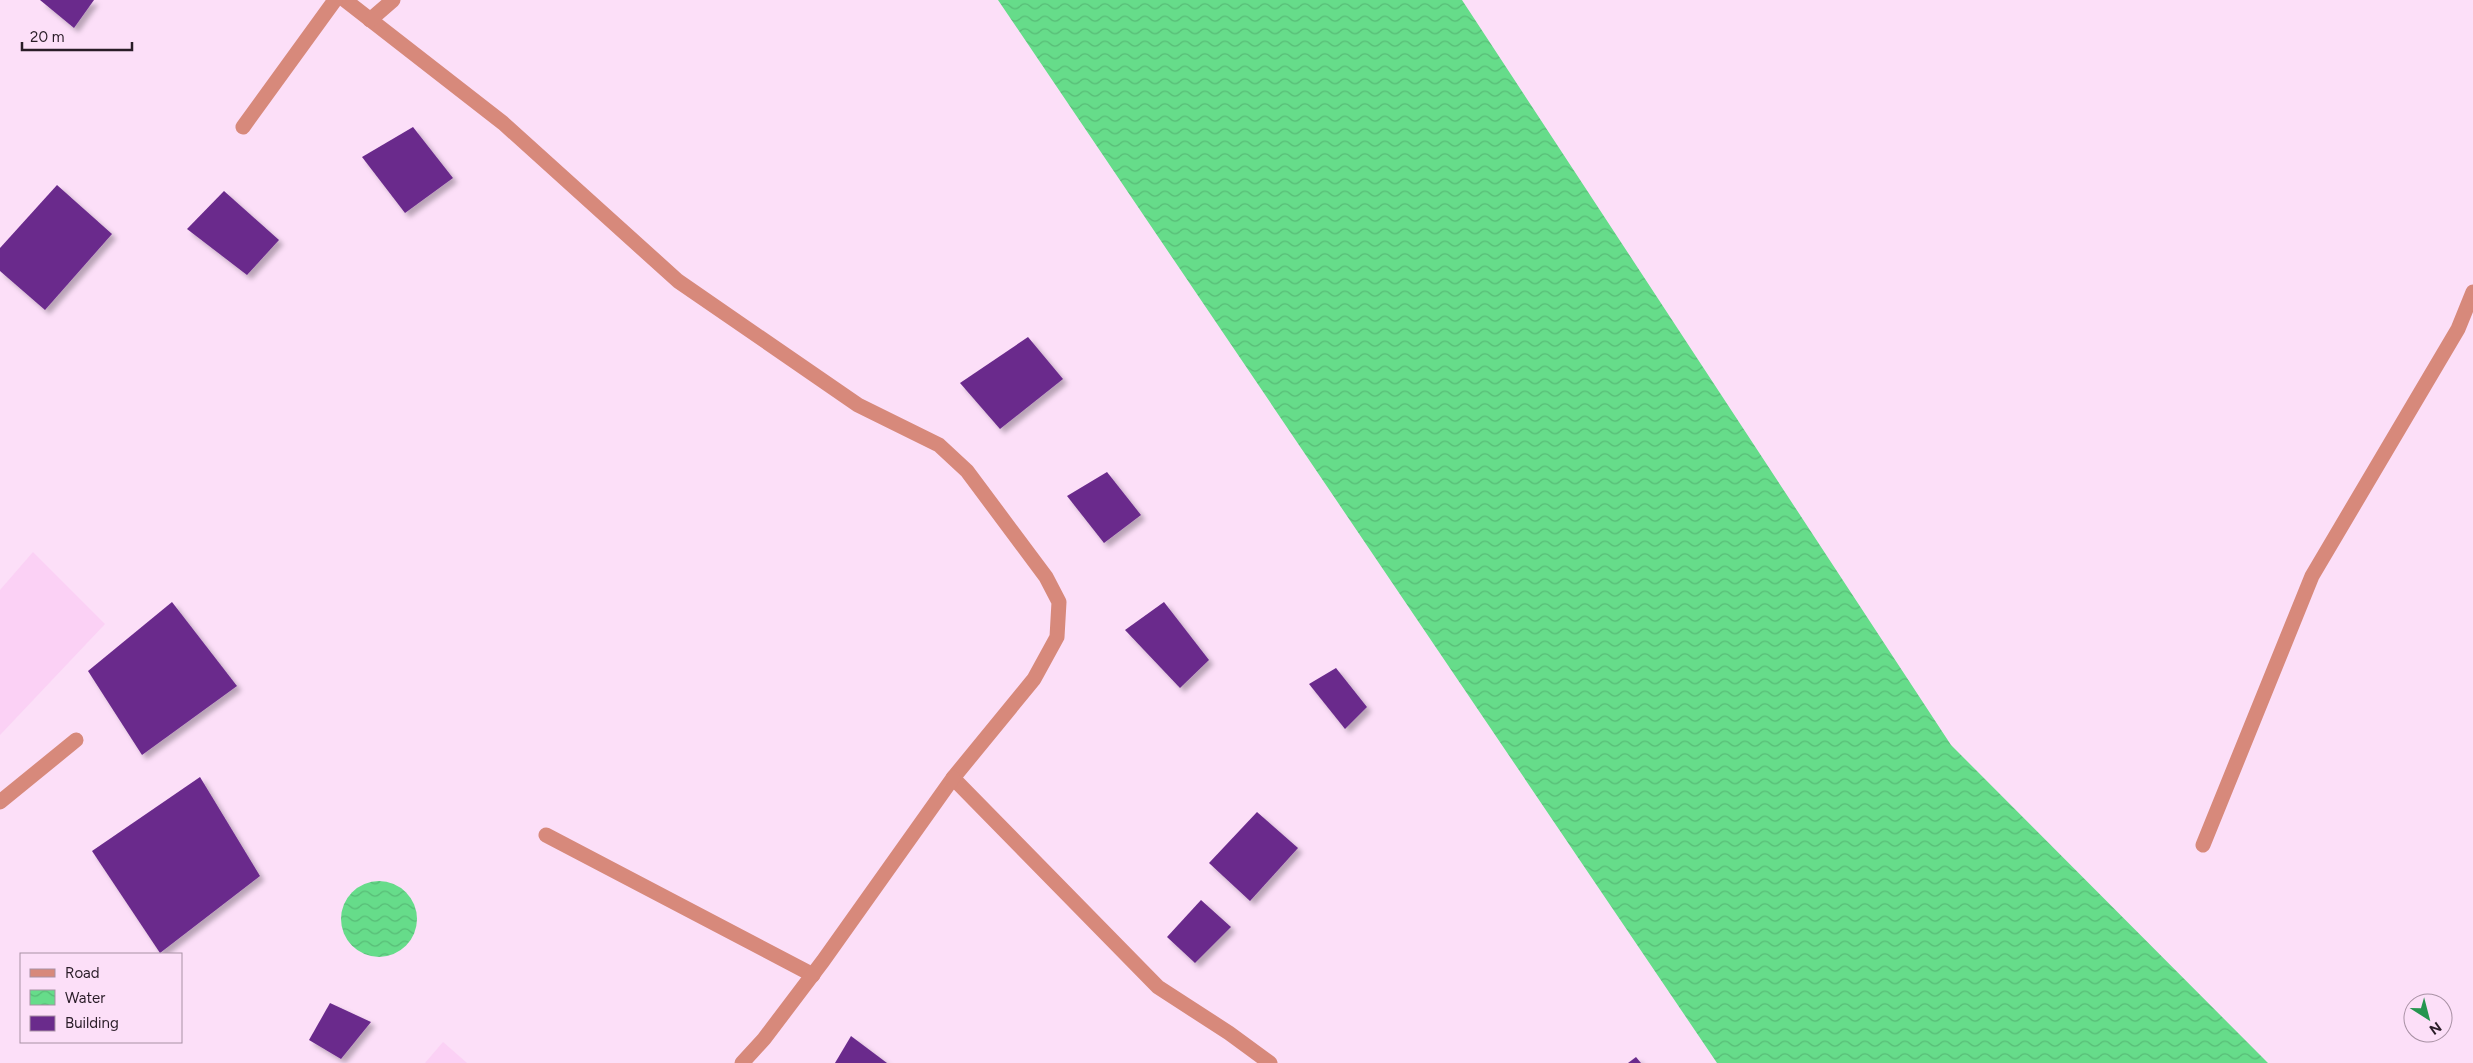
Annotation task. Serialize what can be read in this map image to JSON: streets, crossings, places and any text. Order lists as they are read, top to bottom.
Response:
{
  "legend": ["Road", "Water", "Building"],
  "scale_bar": "20 m",
  "north": "bottom right"
}
